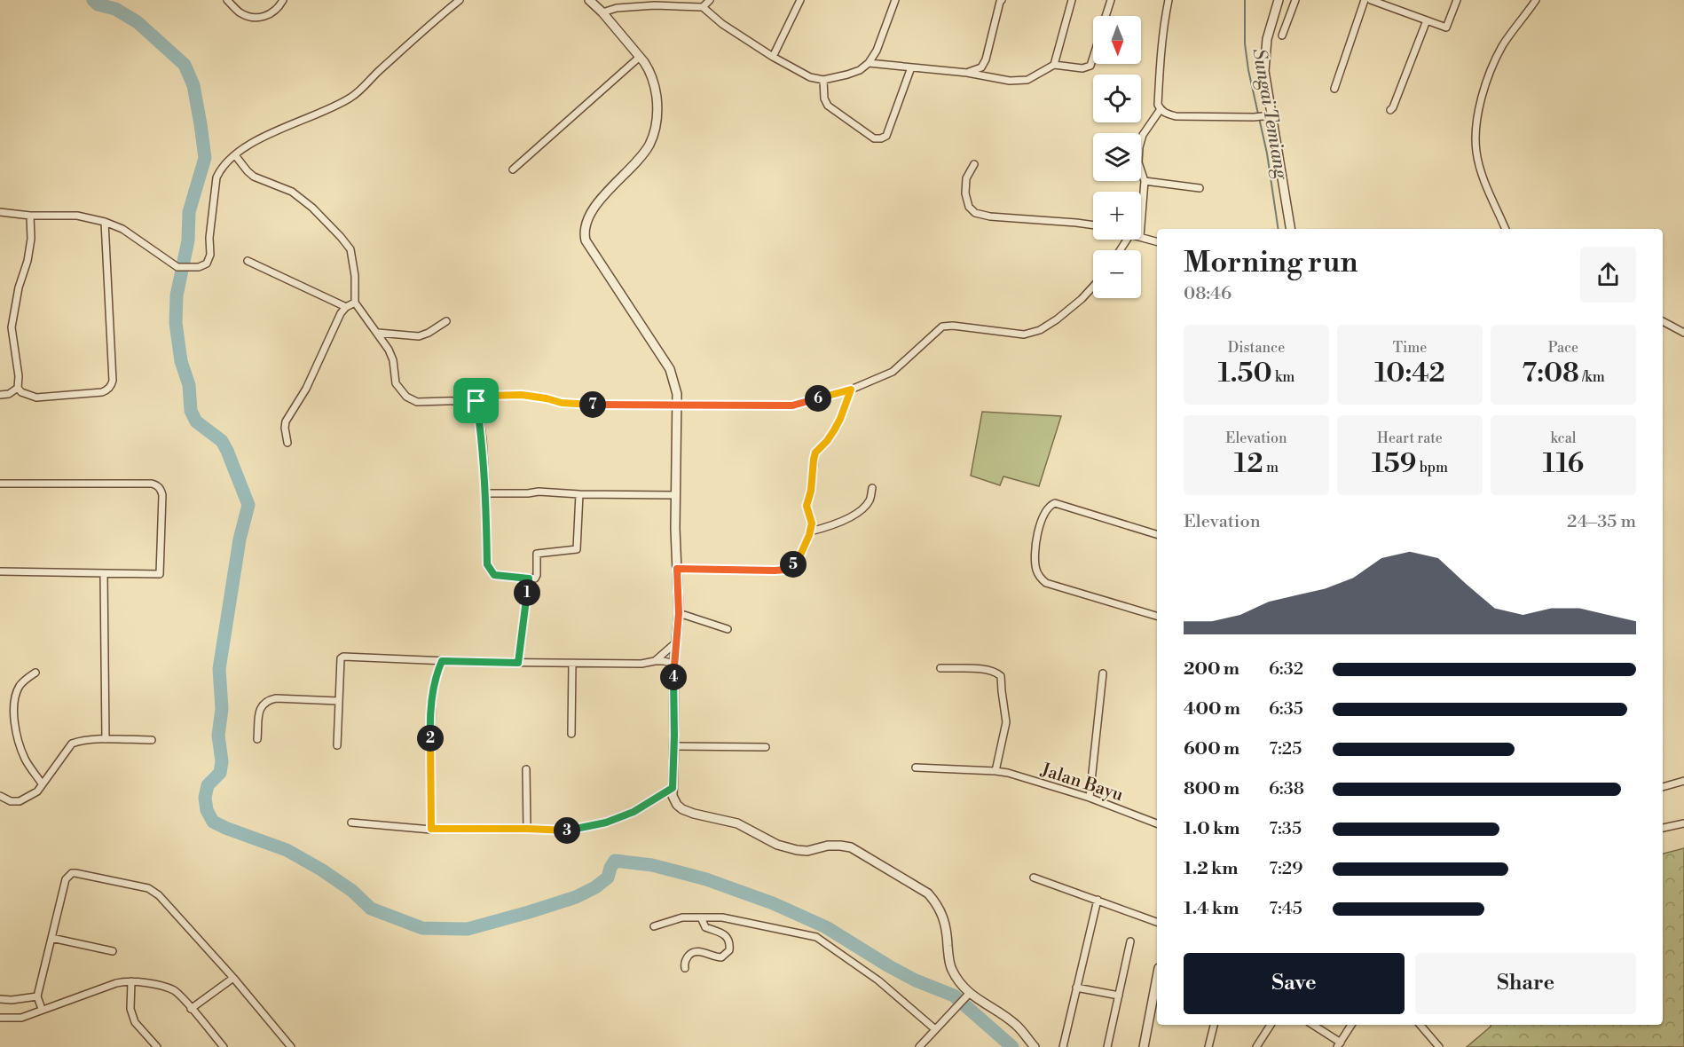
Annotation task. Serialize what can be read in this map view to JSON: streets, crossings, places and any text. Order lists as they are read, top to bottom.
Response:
{
  "streets": {
    "street": ["Jalan Bayu"]
  },
  "water": ["Sungai Temiang"],
  "north": "bottom",
  "page": {
    "map_buttons": ["+", "−"],
    "heading": ["Morning run", "08:46"],
    "stats": [
      ["Distance", "1.50 km"],
      ["Time", "10:42"],
      ["Pace", "7:08 /km"],
      ["Elevation", "12 m"],
      ["Heart rate", "159 bpm"],
      ["kcal", "116"]
    ],
    "pins": [
      "6",
      "7",
      "5",
      "1",
      "4",
      "2",
      "3"
    ],
    "chart": ["Elevation", "24–35 m"],
    "list": [
      {
        "name": "200 m",
        "note": "6:32"
      },
      {
        "name": "400 m",
        "note": "6:35"
      },
      {
        "name": "600 m",
        "note": "7:25"
      },
      {
        "name": "800 m",
        "note": "6:38"
      },
      {
        "name": "1.0 km",
        "note": "7:35"
      },
      {
        "name": "1.2 km",
        "note": "7:29"
      },
      {
        "name": "1.4 km",
        "note": "7:45"
      }
    ],
    "buttons": ["Save", "Share"]
  }
}
